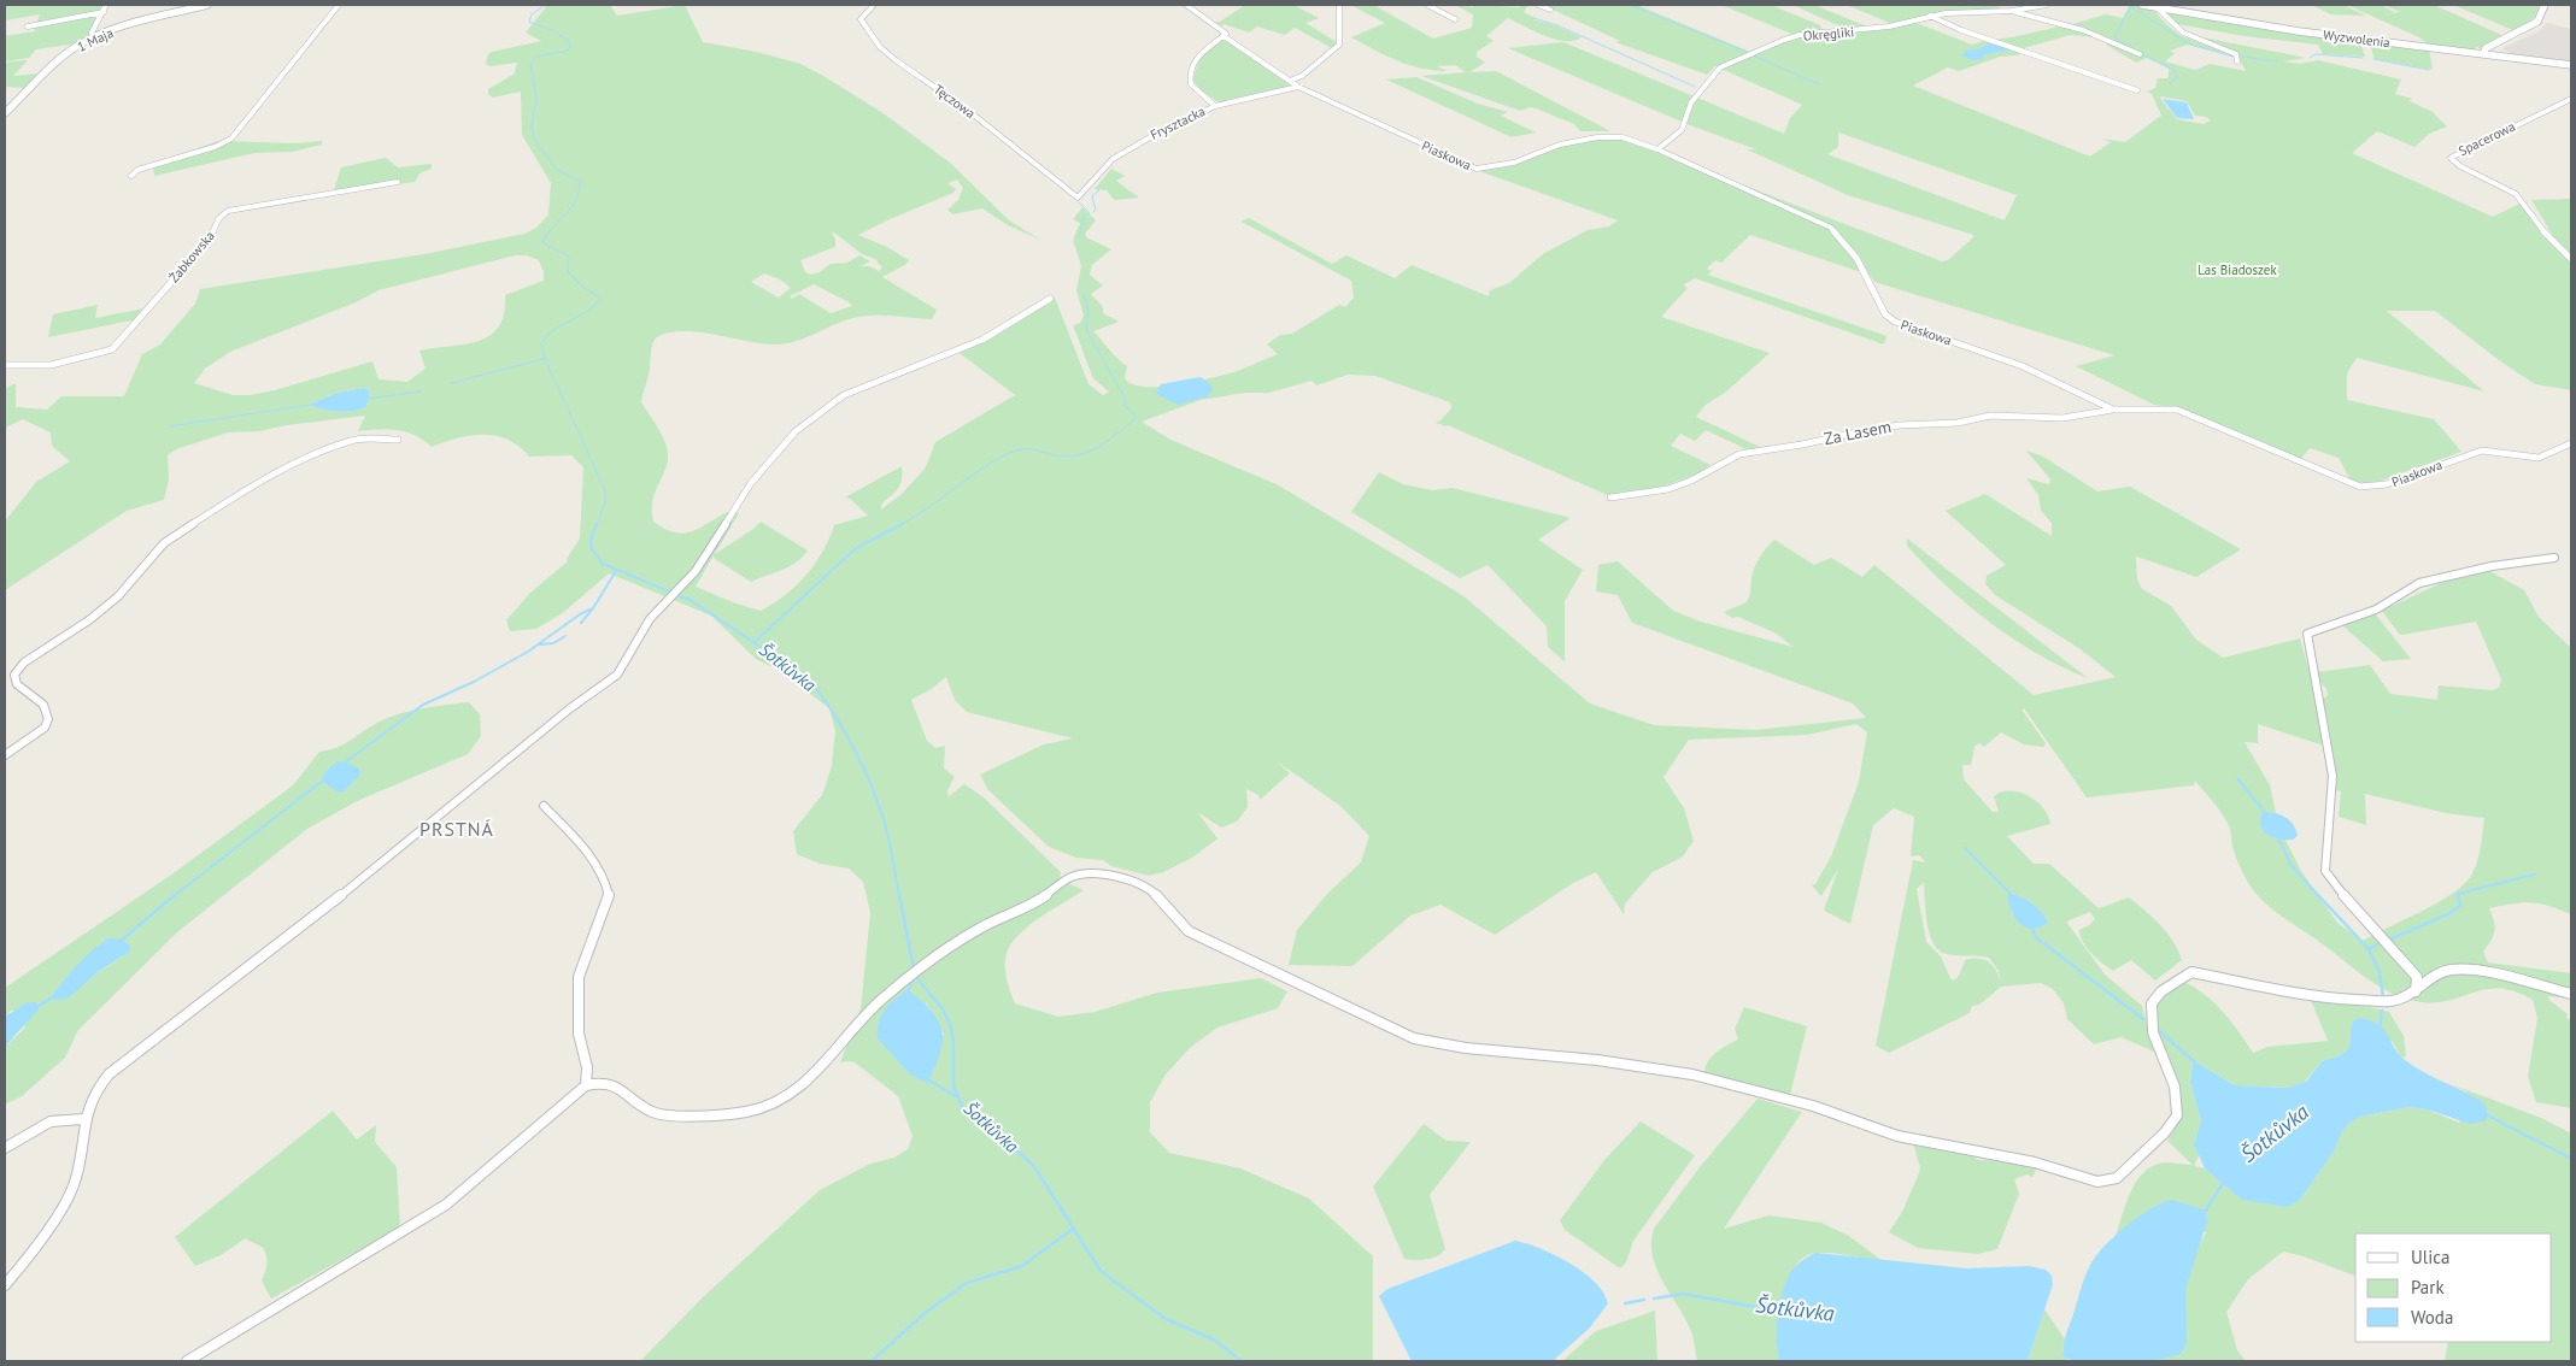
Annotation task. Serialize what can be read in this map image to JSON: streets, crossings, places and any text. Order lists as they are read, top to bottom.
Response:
{
  "streets": {
    "street": [
      "Okręgliki",
      "Wyzwolenia",
      "1 Maja",
      "Tęczowa",
      "Frysztacka",
      "Spacerowa",
      "Piaskowa",
      "Żabkowska",
      "Za Lasem"
    ]
  },
  "crossings": [
    ["Okręgliki", "Piaskowa"],
    ["Tęczowa", "Frysztacka"],
    ["Frysztacka", "Piaskowa"],
    ["Piaskowa", "Za Lasem"]
  ],
  "districts": ["PRSTNÁ"],
  "water": ["Šotkůvka"],
  "parks": ["Las Biadoszek"],
  "legend": ["Ulica", "Park", "Woda"]
}
